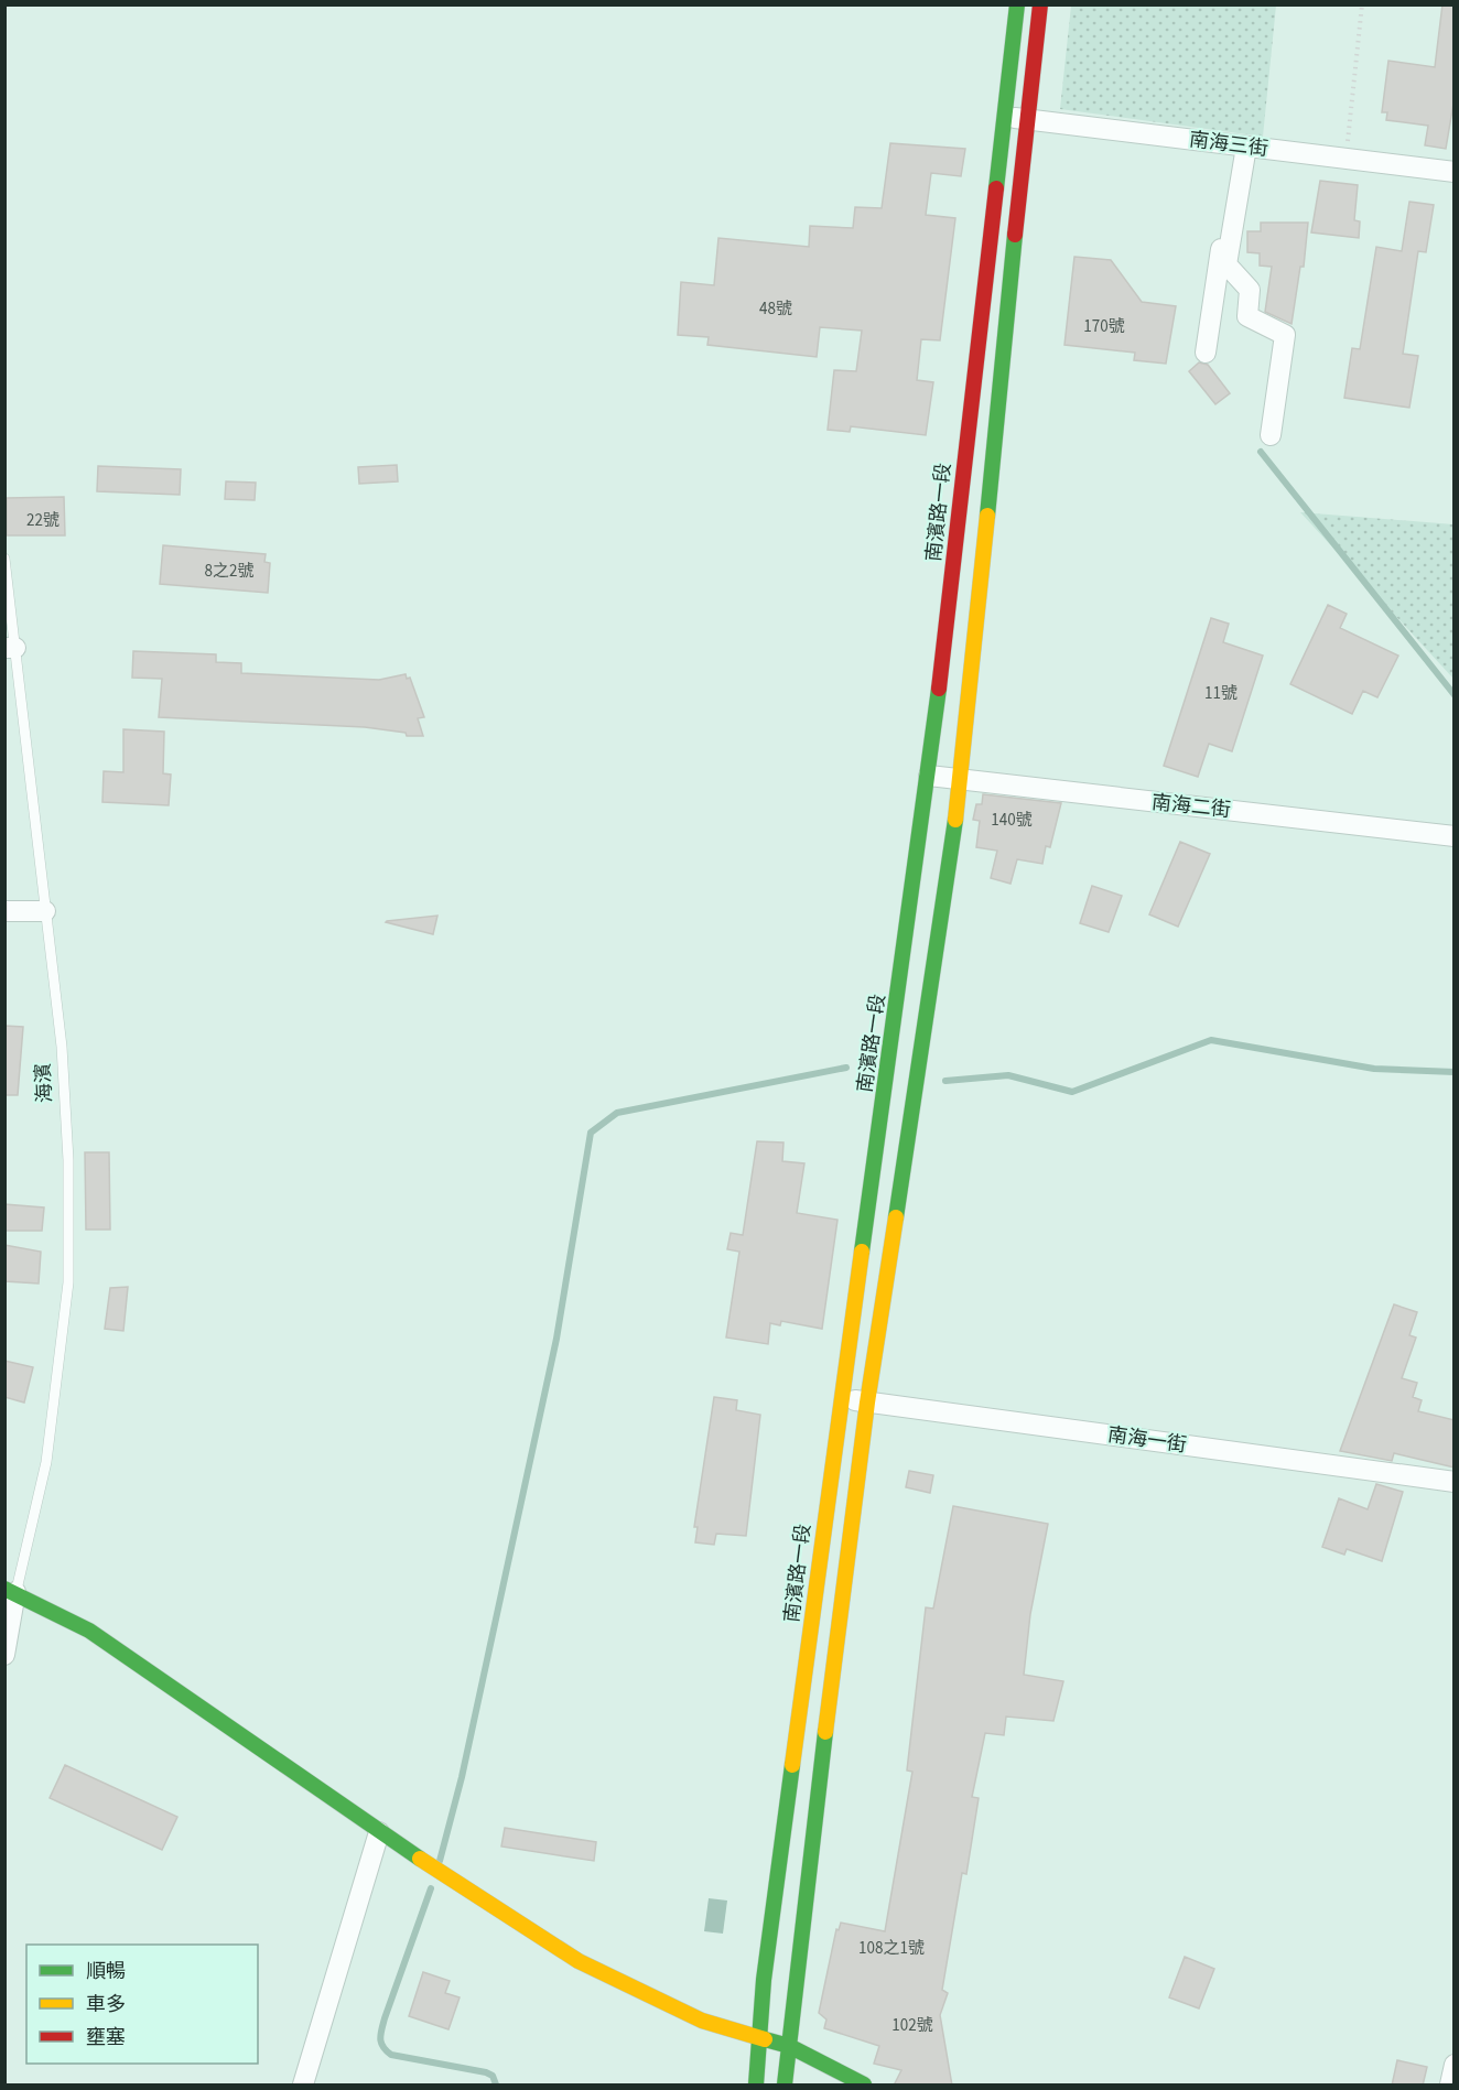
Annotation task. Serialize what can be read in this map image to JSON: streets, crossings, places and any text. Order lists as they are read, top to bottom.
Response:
{
  "streets": {
    "main road": ["南濱路一段"],
    "street": ["南海三街", "南海二街", "南海一街"],
    "lane": ["海濱"]
  },
  "crossings": [
    ["南海三街", "南濱路一段"],
    ["南濱路一段", "南海二街"],
    ["南濱路一段", "南海一街"]
  ],
  "house_numbers": [
    "48號",
    "170號",
    "22號",
    "8之2號",
    "11號",
    "140號",
    "108之1號",
    "102號"
  ],
  "legend": ["順暢", "車多", "壅塞"]
}
